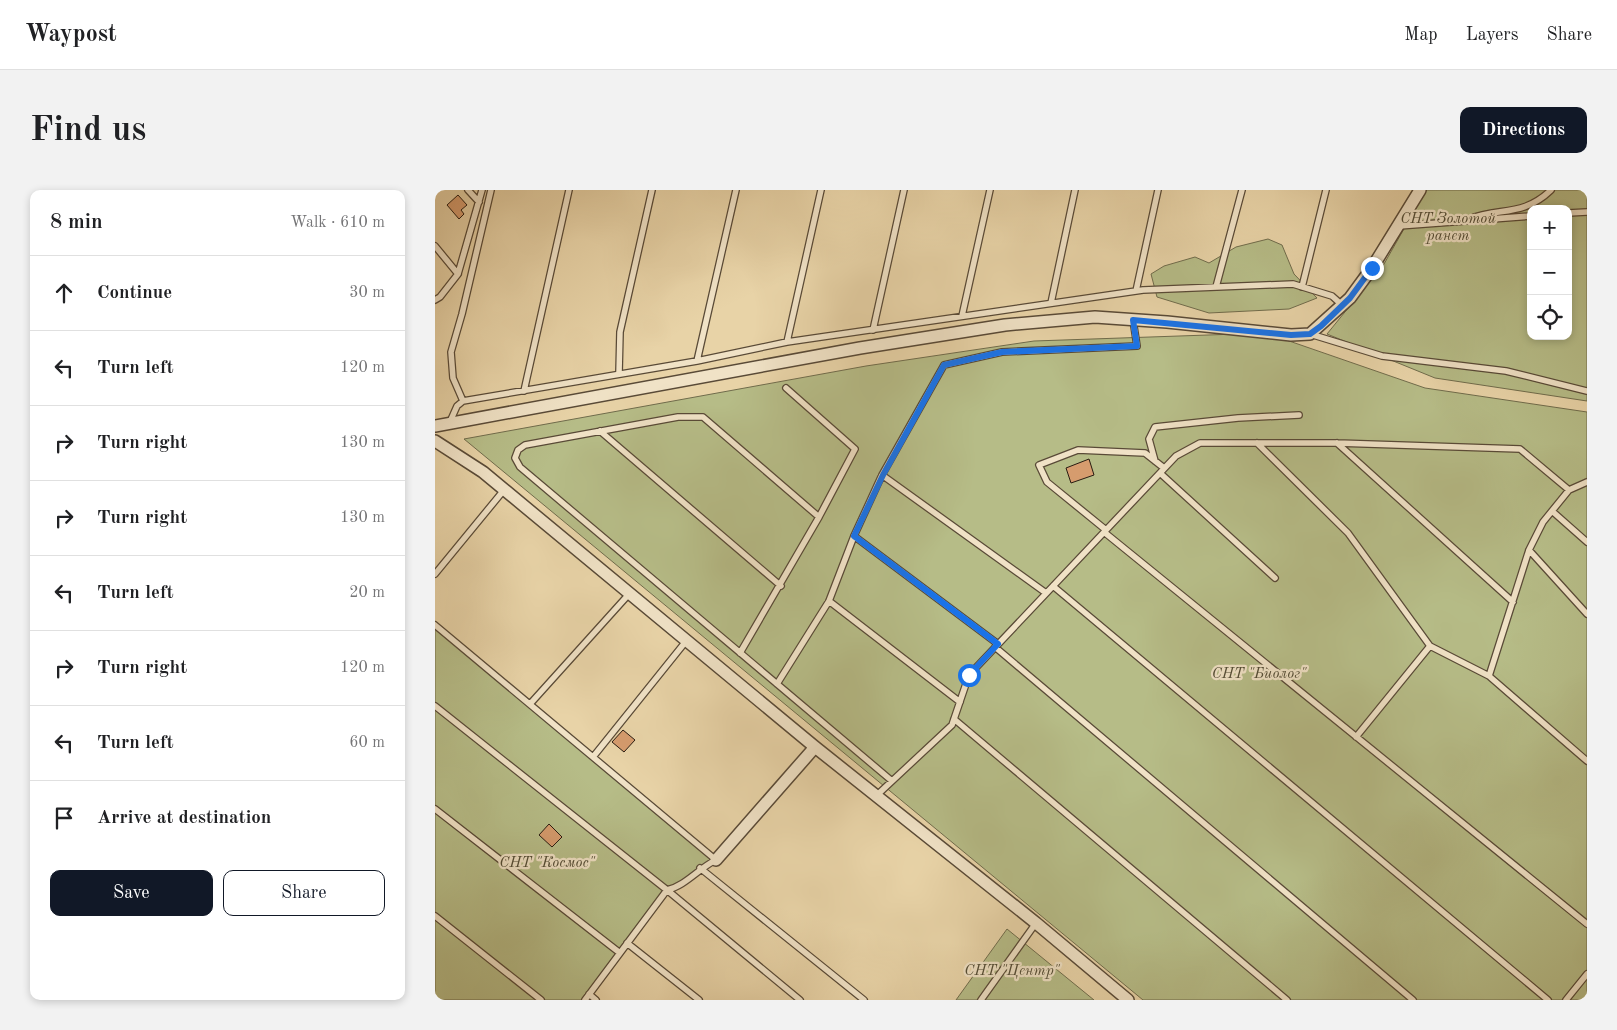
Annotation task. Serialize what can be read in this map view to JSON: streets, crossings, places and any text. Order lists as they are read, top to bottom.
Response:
{
  "parks": [
    "СНТ Золотой ранет",
    "СНТ \"Биолог\"",
    "СНТ \"Космос\"",
    "СНТ \"Центр\""
  ],
  "page": {
    "header": "Waypost",
    "nav": ["Map", "Layers", "Share"],
    "buttons": [
      "Directions",
      ["Save", "Share"]
    ],
    "title": "Find us",
    "heading": ["8 min", "Walk · 610 m"],
    "map_buttons": ["+", "−"],
    "list": [
      ["Continue", "30 m"],
      ["Turn left", "120 m"],
      ["Turn right", "130 m"],
      ["Turn right", "130 m"],
      ["Turn left", "20 m"],
      ["Turn right", "120 m"],
      ["Turn left", "60 m"],
      "Arrive at destination"
    ]
  }
}
